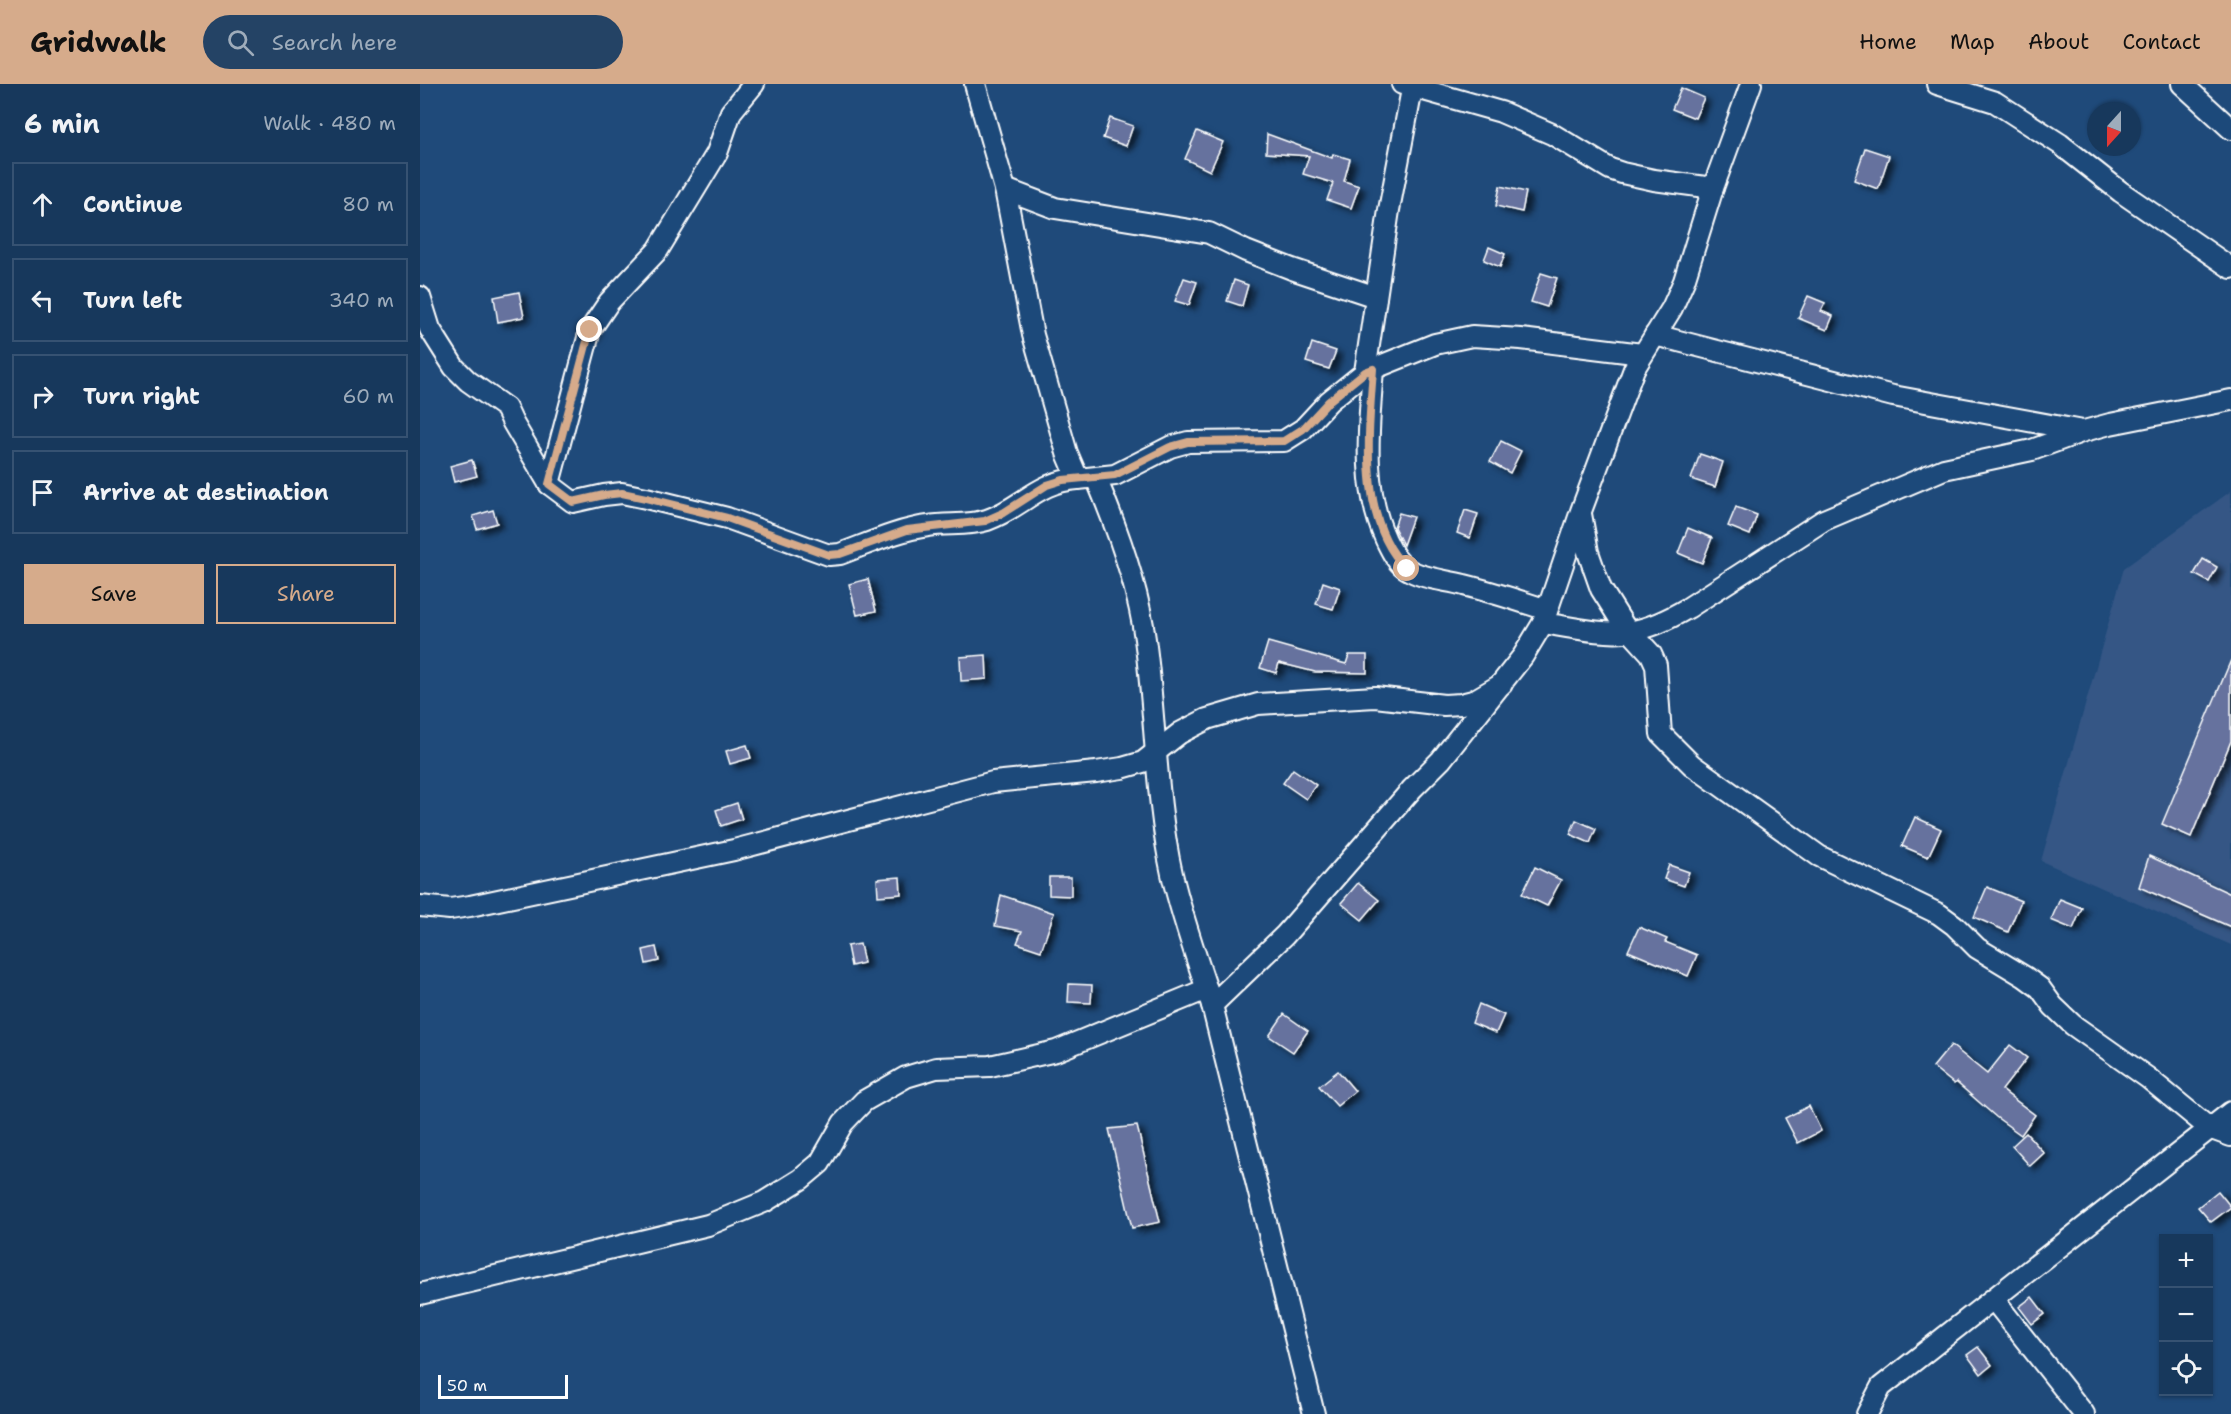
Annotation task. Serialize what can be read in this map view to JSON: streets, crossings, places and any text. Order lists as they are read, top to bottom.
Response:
{
  "scale_bar": "50 m",
  "north": "bottom",
  "page": {
    "header": "Gridwalk",
    "search": "Search here",
    "nav": [
      "Home",
      "Map",
      "About",
      "Contact"
    ],
    "heading": ["6 min", "Walk · 480 m"],
    "list": [
      ["Continue", "80 m"],
      ["Turn left", "340 m"],
      ["Turn right", "60 m"],
      "Arrive at destination"
    ],
    "buttons": ["Save", "Share"],
    "map_buttons": ["+", "−"],
    "scale": "50 m"
  }
}
